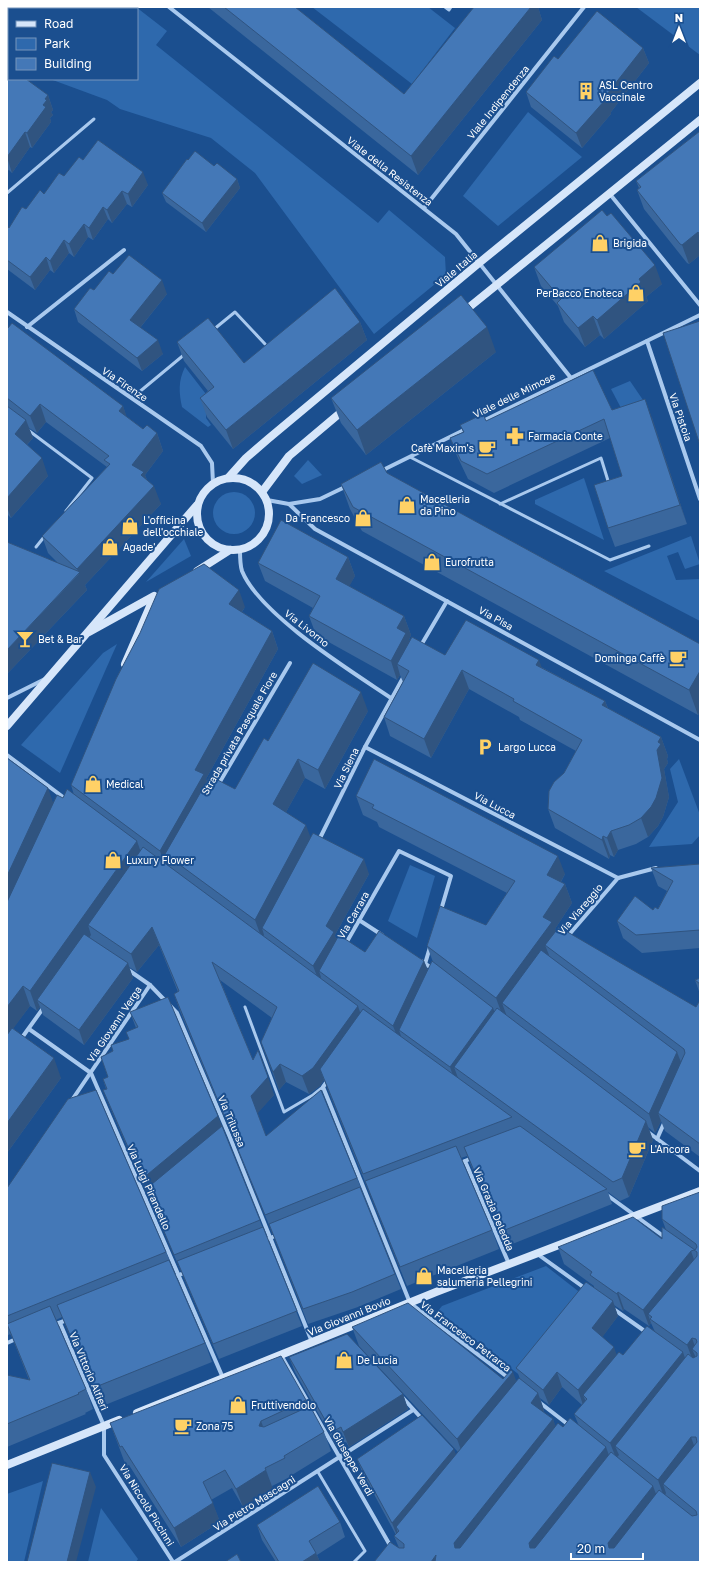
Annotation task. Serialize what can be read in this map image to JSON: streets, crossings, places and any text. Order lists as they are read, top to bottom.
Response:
{
  "streets": {
    "main road": ["Viale Italia", "Via Giovanni Bovio"],
    "street": [
      "Viale Indipendenza",
      "Viale della Resistenza",
      "Via Firenze",
      "Viale delle Mimose",
      "Via Pistoia",
      "Via Pisa",
      "Via Livorno",
      "Strada privata Pasquale Fiore",
      "Via Siena",
      "Via Lucca",
      "Via Viareggio",
      "Via Carrara",
      "Via Giovanni Verga",
      "Via Trilussa",
      "Via Luigi Pirandello",
      "Via Grazia Deledda",
      "Via Francesco Petrarca",
      "Via Vittorio Alfieri",
      "Via Giuseppe Verdi",
      "Via Pietro Mascagni",
      "Via Niccolò Piccinni"
    ]
  },
  "crossings": [
    ["Viale Indipendenza", "Viale della Resistenza"],
    ["Viale della Resistenza", "Viale Italia"],
    ["Viale della Resistenza", "Viale delle Mimose"],
    ["Viale Italia", "Via Firenze"],
    ["Viale Italia", "Via Livorno"],
    ["Via Firenze", "Via Livorno"],
    ["Viale delle Mimose", "Via Pistoia"],
    ["Via Livorno", "Via Siena"],
    ["Via Siena", "Via Lucca"],
    ["Via Lucca", "Via Viareggio"],
    ["Via Giovanni Verga", "Via Trilussa"],
    ["Via Giovanni Verga", "Via Luigi Pirandello"],
    ["Via Trilussa", "Via Giovanni Bovio"],
    ["Via Luigi Pirandello", "Via Giovanni Bovio"],
    ["Via Grazia Deledda", "Via Giovanni Bovio"],
    ["Via Giovanni Bovio", "Via Francesco Petrarca"],
    ["Via Giovanni Bovio", "Via Vittorio Alfieri"],
    ["Via Giovanni Bovio", "Via Giuseppe Verdi"],
    ["Via Giovanni Bovio", "Via Niccolò Piccinni"],
    ["Via Vittorio Alfieri", "Via Niccolò Piccinni"],
    ["Via Giuseppe Verdi", "Via Pietro Mascagni"],
    ["Via Pietro Mascagni", "Via Niccolò Piccinni"]
  ],
  "places": {
    "building": ["ASL Centro Vaccinale"],
    "shop": [
      "Brigida",
      "PerBacco Enoteca",
      "Macelleria da Pino",
      "Da Francesco",
      "L'officina dell'occhiale",
      "Agade'",
      "Eurofrutta",
      "Medical",
      "Luxury Flower",
      "Macelleria salumeria Pellegrini",
      "De Lucia",
      "Fruttivendolo"
    ],
    "pharmacy": ["Farmacia Conte"],
    "cafe": [
      "Cafè Maxim's",
      "Dominga Caffè",
      "L'Ancora",
      "Zona 75"
    ],
    "bar": ["Bet & Bar"],
    "parking": ["Largo Lucca"]
  },
  "legend": ["Road", "Park", "Building"],
  "scale_bar": "20 m",
  "north": "top"
}
